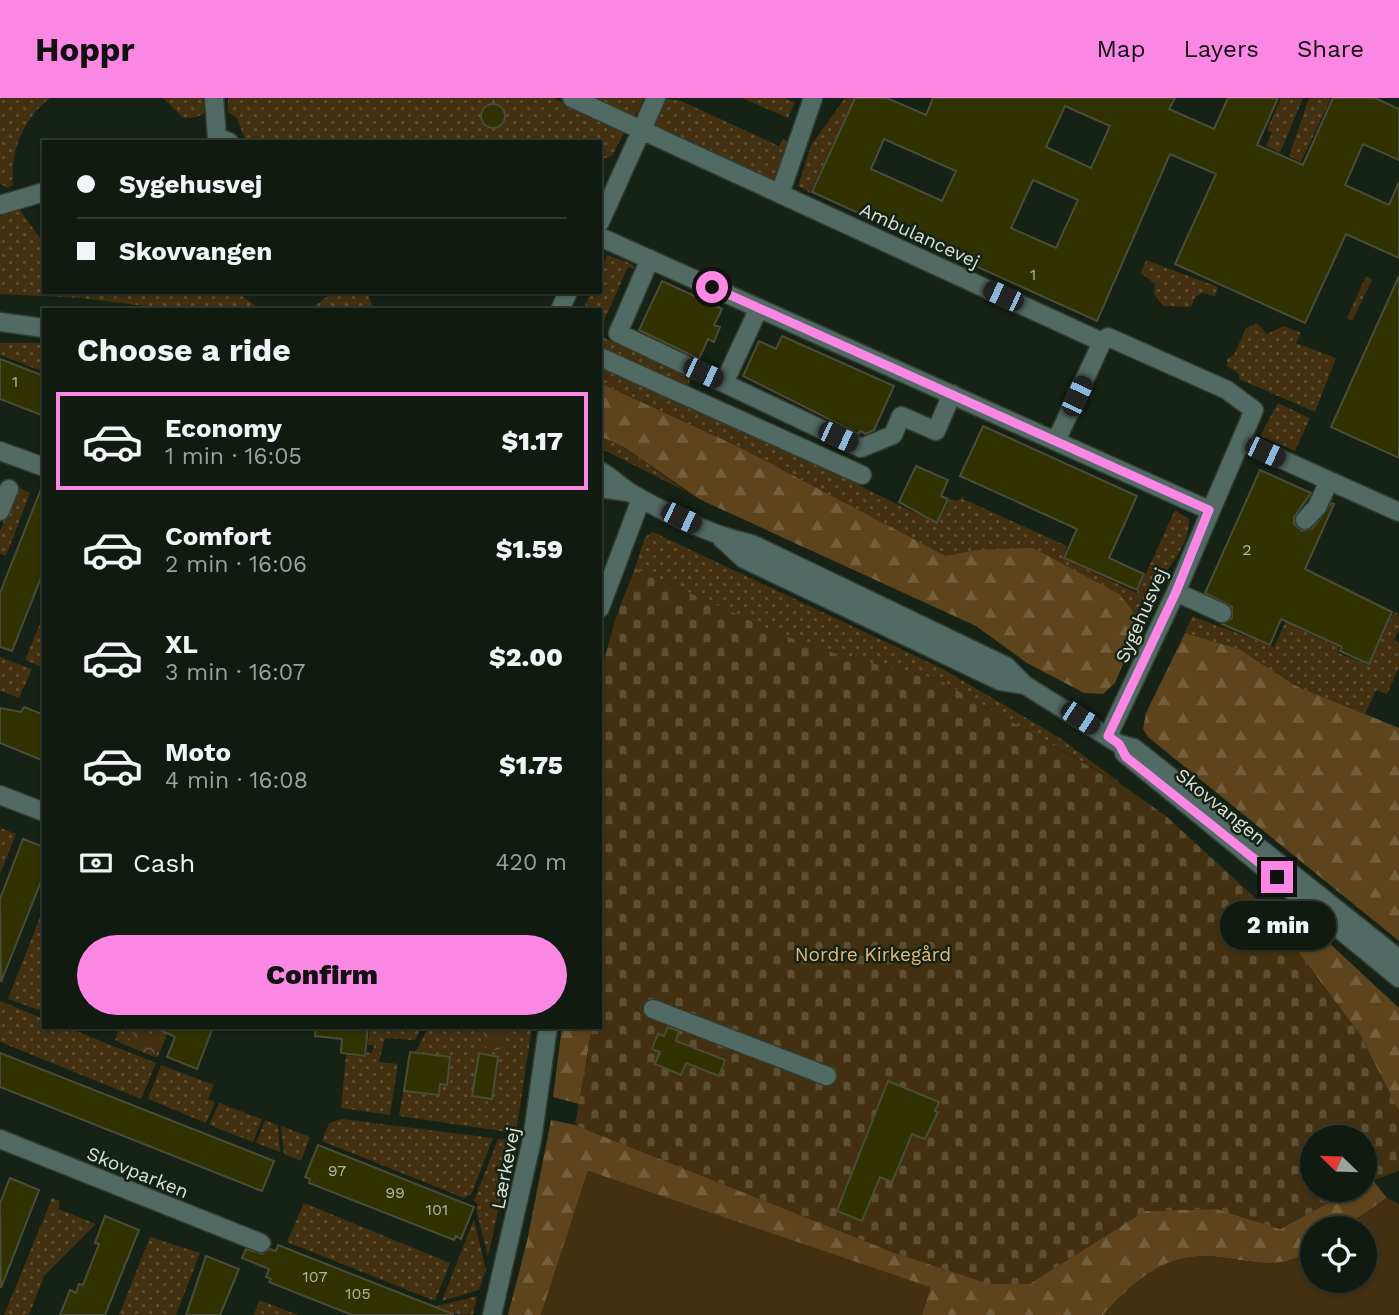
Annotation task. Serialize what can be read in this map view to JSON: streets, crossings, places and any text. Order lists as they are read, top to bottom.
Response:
{
  "streets": {
    "street": [
      "Ambulancevej",
      "Sygehusvej",
      "Skovvangen",
      "Lærkevej",
      "Skovparken"
    ]
  },
  "crossings": [
    ["Ambulancevej", "Sygehusvej"],
    ["Sygehusvej", "Skovvangen"]
  ],
  "parks": ["Nordre Kirkegård"],
  "house_numbers": [
    "1",
    "1",
    "2",
    "97",
    "99",
    "101",
    "107",
    "105"
  ],
  "north": "top left",
  "page": {
    "header": "Hoppr",
    "nav": ["Map", "Layers", "Share"],
    "banner": ["Sygehusvej", "Skovvangen"],
    "heading": "Choose a ride",
    "list": [
      {
        "name": "Economy",
        "note": "1 min · 16:05",
        "value": "$1.17"
      },
      {
        "name": "Comfort",
        "note": "2 min · 16:06",
        "value": "$1.59"
      },
      {
        "name": "XL",
        "note": "3 min · 16:07",
        "value": "$2.00"
      },
      {
        "name": "Moto",
        "note": "4 min · 16:08",
        "value": "$1.75"
      }
    ],
    "pay": ["Cash", "420 m"],
    "bubble": "2 min",
    "buttons": "Confirm"
  }
}
